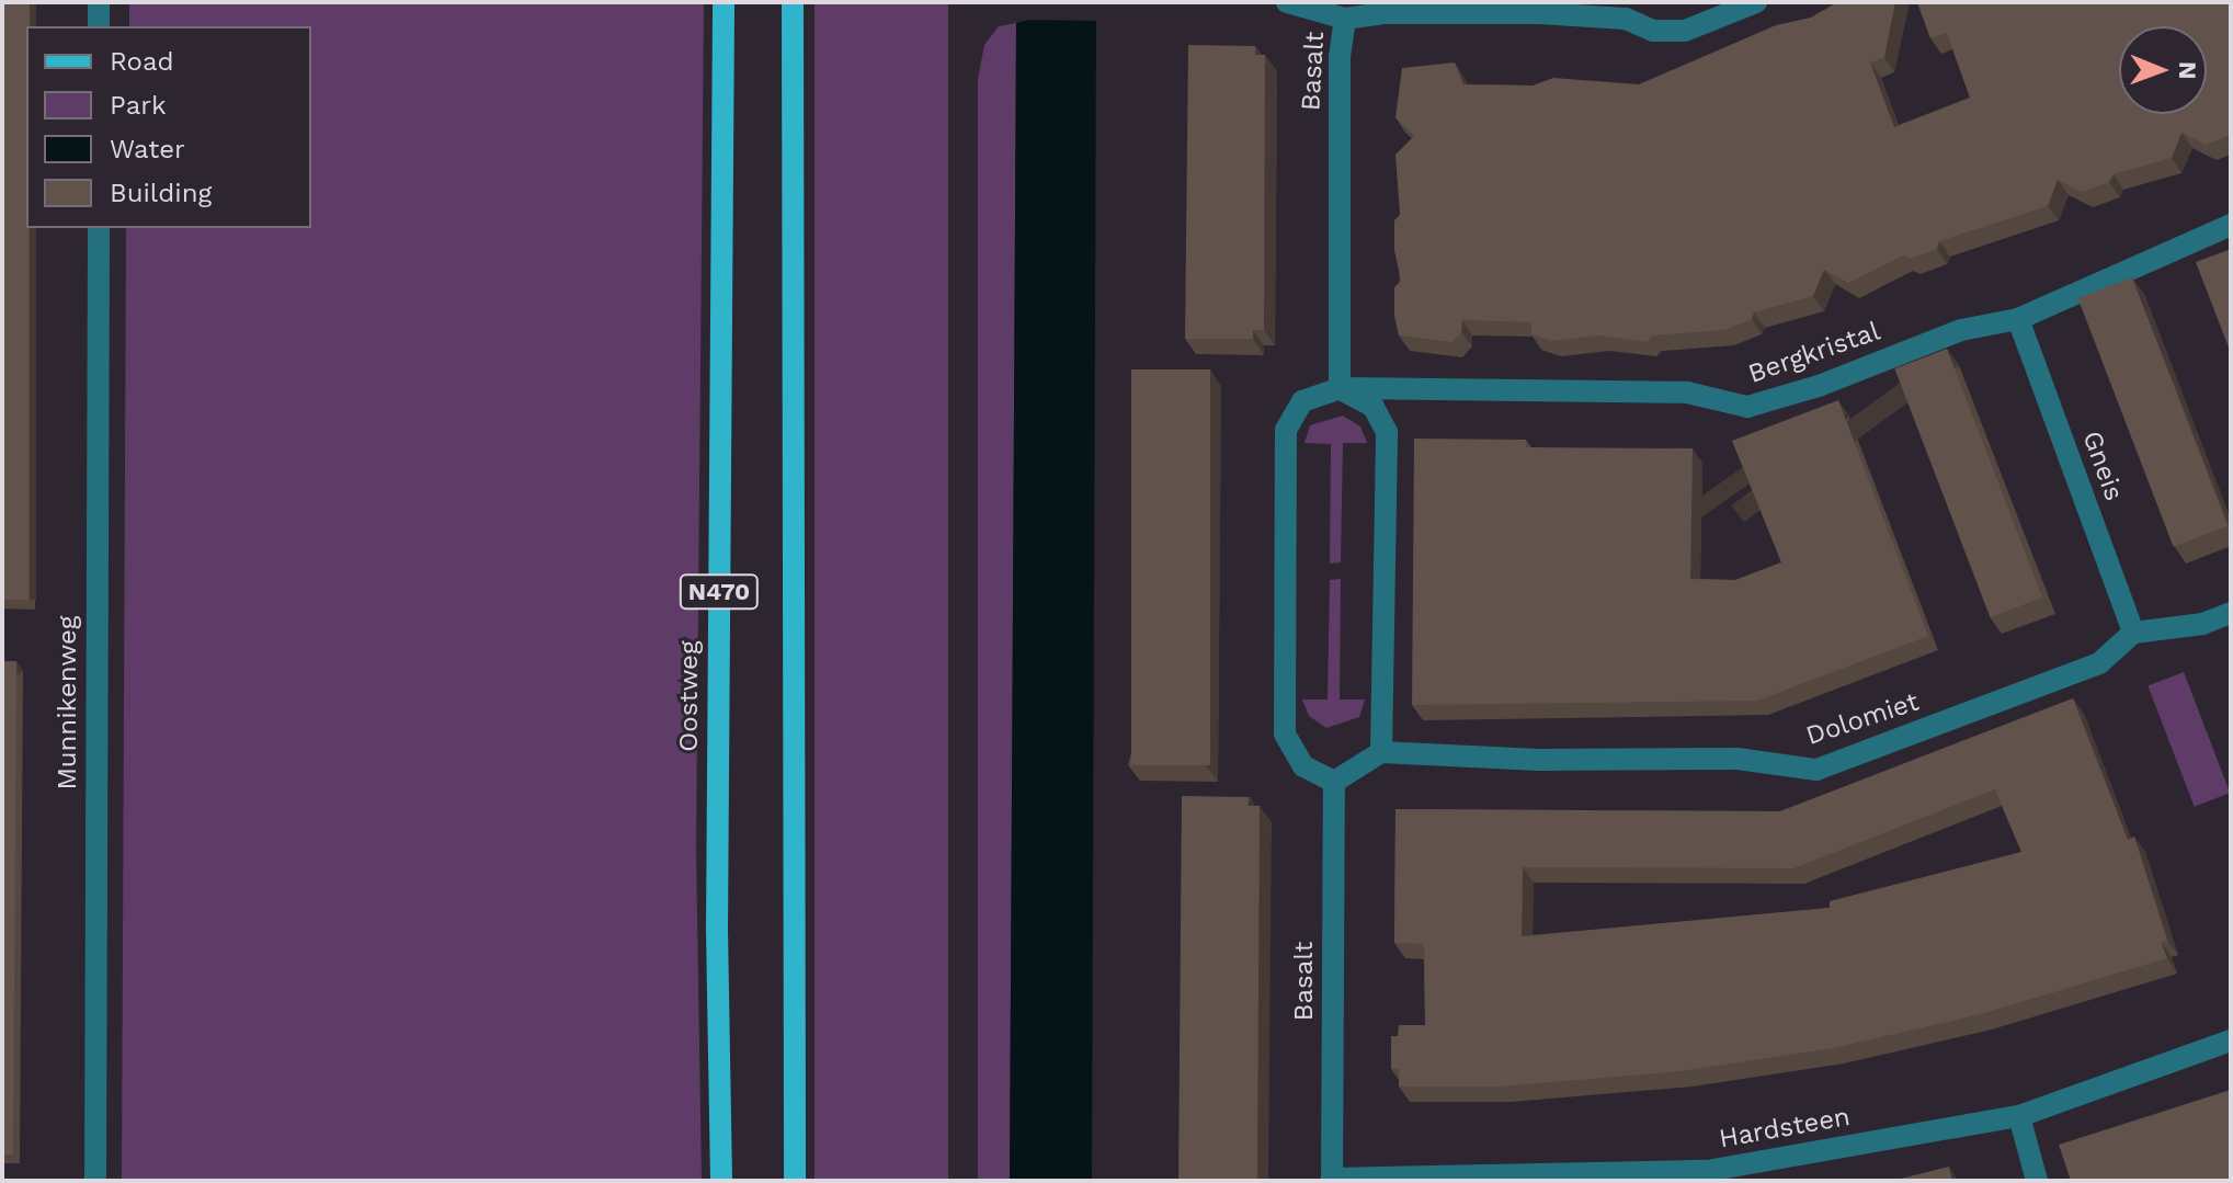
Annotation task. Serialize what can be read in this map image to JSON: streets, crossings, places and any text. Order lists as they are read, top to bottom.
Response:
{
  "streets": {
    "main road": ["N470", "Oostweg"],
    "street": [
      "Basalt",
      "Bergkristal",
      "Gneis",
      "Munnikenweg",
      "Dolomiet",
      "Hardsteen"
    ]
  },
  "crossings": [
    ["Basalt", "Bergkristal"],
    ["Basalt", "Hardsteen"],
    ["Bergkristal", "Gneis"],
    ["Gneis", "Dolomiet"]
  ],
  "legend": [
    "Road",
    "Park",
    "Water",
    "Building"
  ],
  "north": "right"
}
